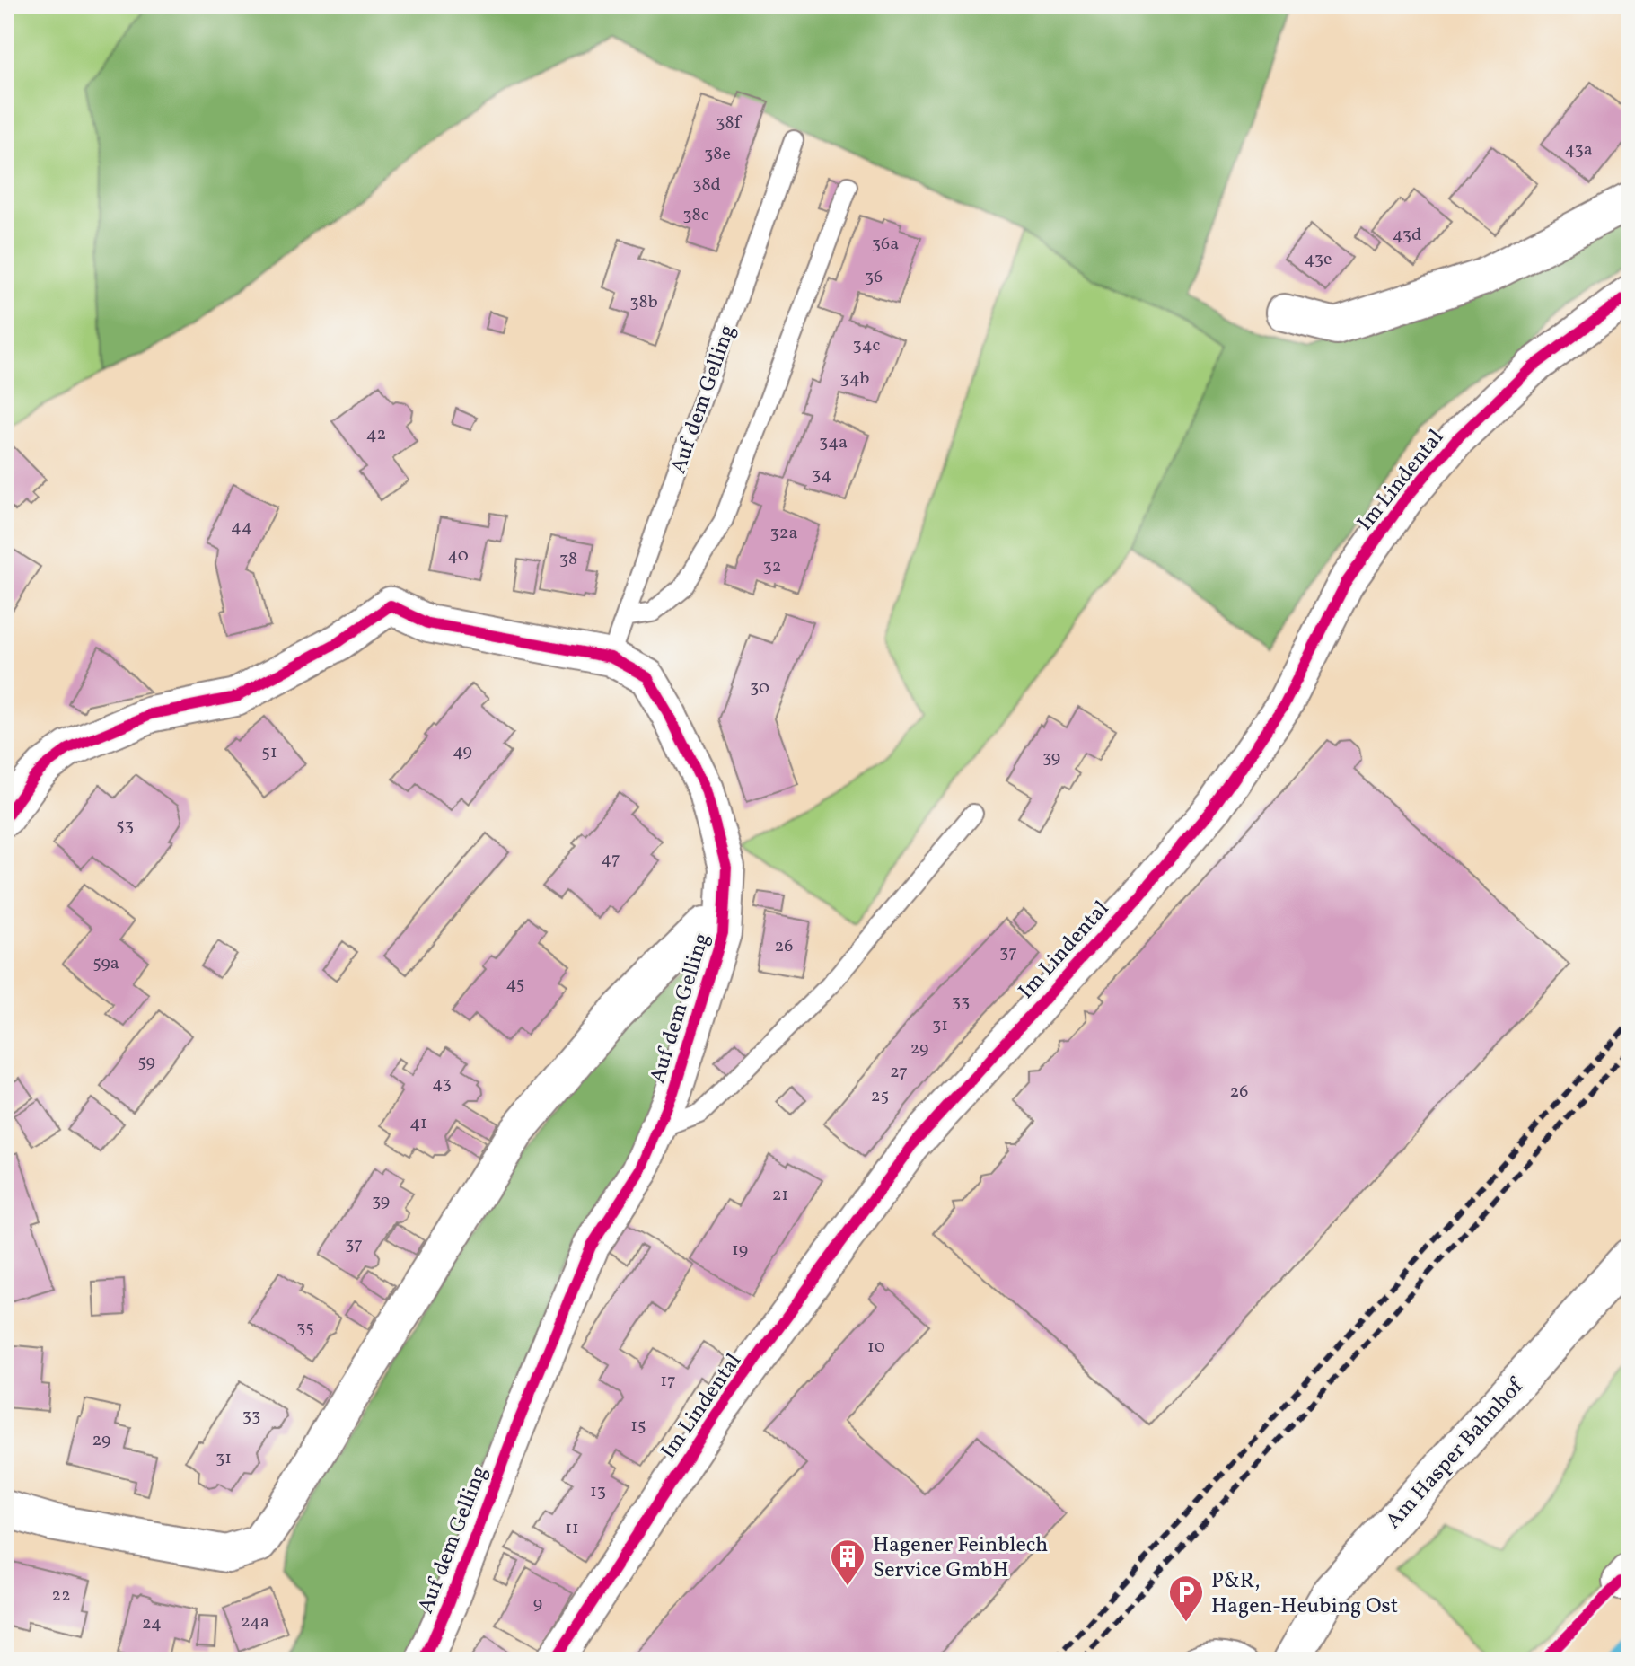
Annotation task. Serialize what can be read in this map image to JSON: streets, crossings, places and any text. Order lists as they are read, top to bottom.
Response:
{
  "streets": {
    "street": ["Auf dem Gelling", "Im Lindental", "Am Hasper Bahnhof"]
  },
  "places": {
    "building": ["Hagener Feinblech Service GmbH"],
    "parking": ["P&R, Hagen-Heubing Ost"]
  },
  "house_numbers": [
    "38f",
    "43a",
    "38e",
    "38d",
    "38c",
    "43d",
    "36a",
    "43e",
    "36",
    "38b",
    "34c",
    "34b",
    "42",
    "34a",
    "34",
    "44",
    "32a",
    "40",
    "38",
    "32",
    "30",
    "49",
    "51",
    "39",
    "53",
    "47",
    "26",
    "37",
    "59a",
    "45",
    "33",
    "31",
    "29",
    "59",
    "27",
    "43",
    "26",
    "25",
    "41",
    "21",
    "39",
    "37",
    "19",
    "35",
    "10",
    "17",
    "33",
    "15",
    "29",
    "31",
    "13",
    "11",
    "22",
    "9",
    "24a",
    "24"
  ]
}
